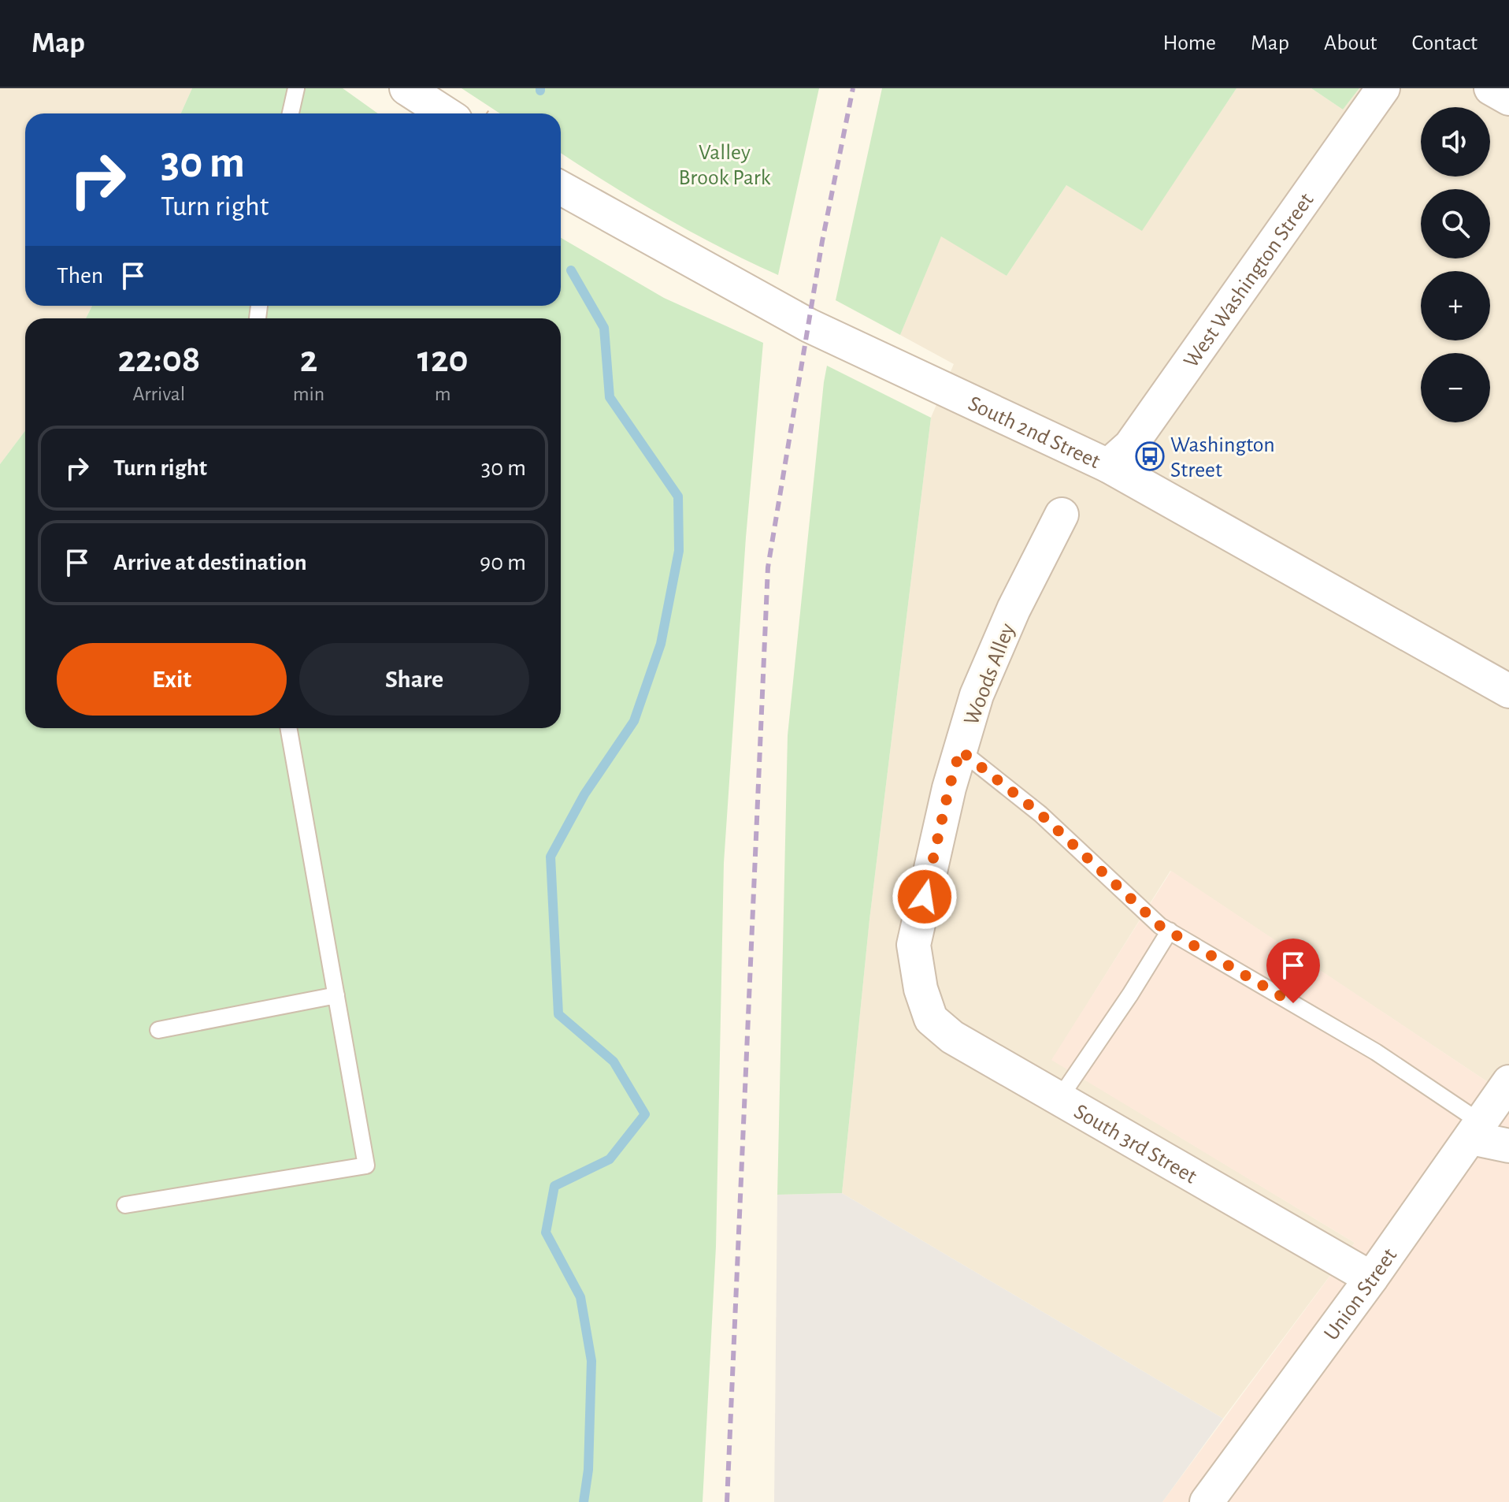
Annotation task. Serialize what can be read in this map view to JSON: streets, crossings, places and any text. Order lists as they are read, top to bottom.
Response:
{
  "streets": {
    "street": [
      "West Washington Street",
      "South 2nd Street",
      "Woods Alley",
      "South 3rd Street",
      "Union Street"
    ]
  },
  "crossings": [
    ["West Washington Street", "South 2nd Street"],
    ["Woods Alley", "South 3rd Street"],
    ["South 3rd Street", "Union Street"]
  ],
  "parks": ["Valley Brook Park"],
  "places": {
    "bus stop": ["Washington Street"]
  },
  "page": {
    "header": "Map",
    "nav": [
      "Home",
      "Map",
      "About",
      "Contact"
    ],
    "map_buttons": ["+", "−"],
    "turn": ["30 m", "Turn right"],
    "then": "Then",
    "eta": [
      "22:08",
      "Arrival",
      "2",
      "min",
      "120",
      "m"
    ],
    "list": [
      {
        "name": "Turn right",
        "value": "30 m"
      },
      {
        "name": "Arrive at destination",
        "value": "90 m"
      }
    ],
    "buttons": ["Exit", "Share"]
  }
}
